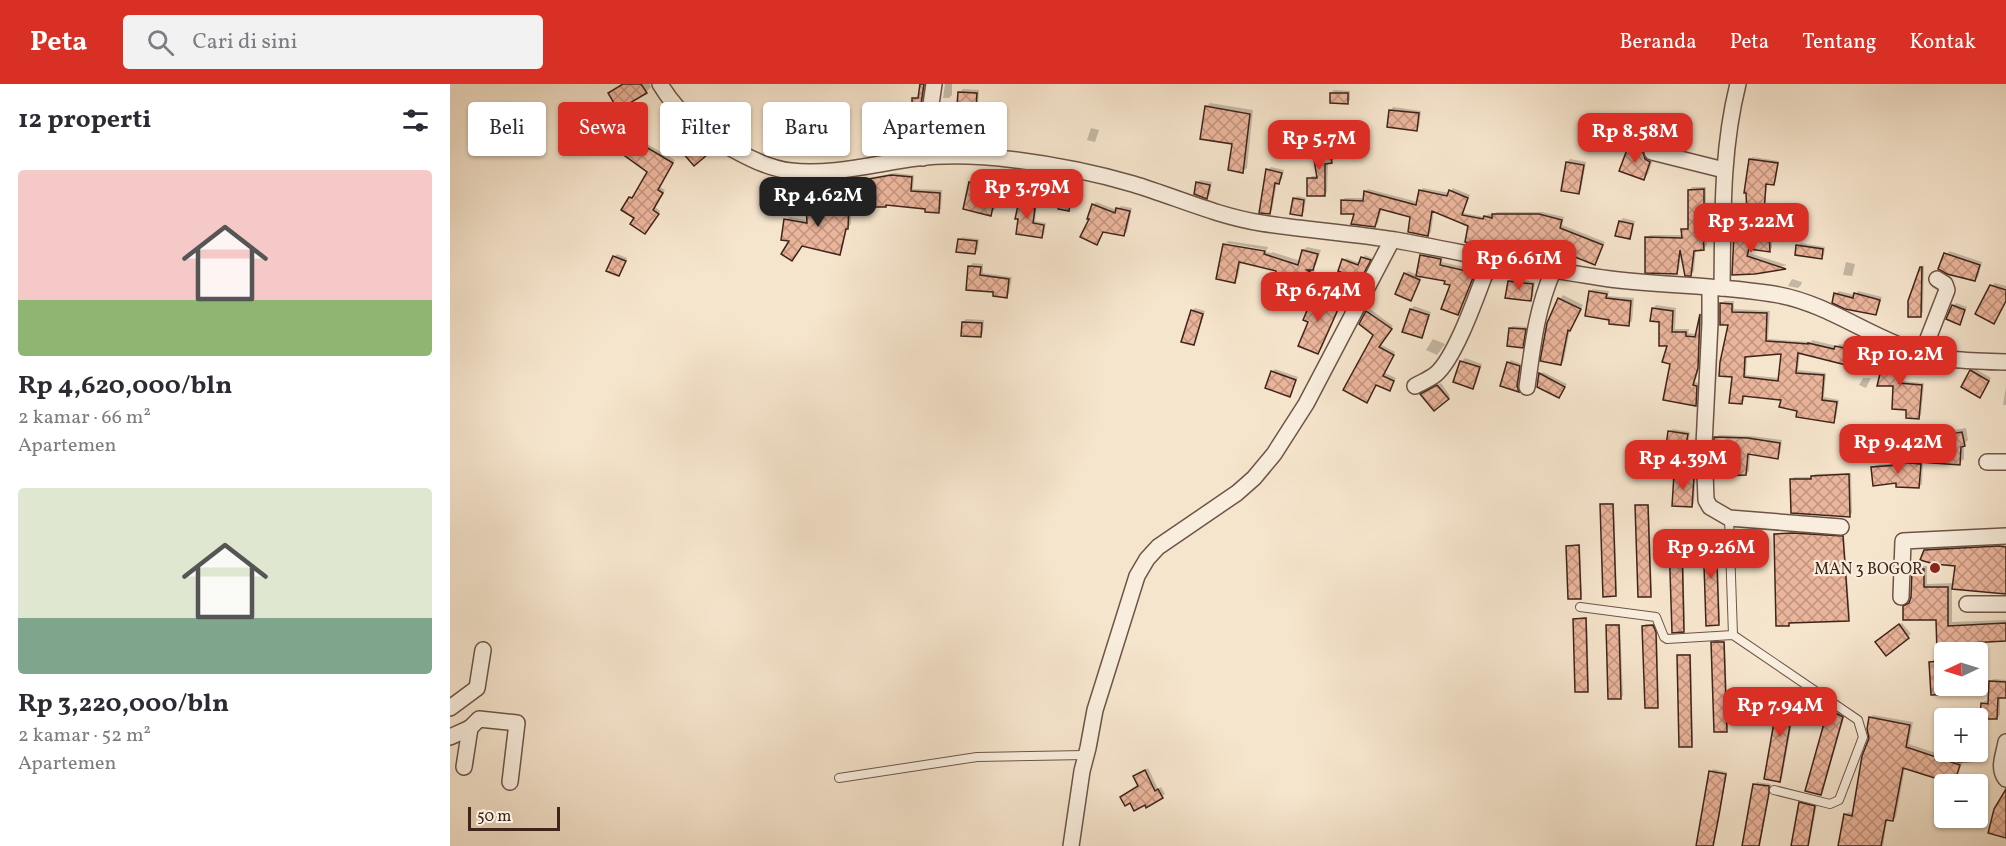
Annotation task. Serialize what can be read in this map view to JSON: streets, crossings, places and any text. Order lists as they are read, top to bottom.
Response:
{
  "places": ["MAN 3 BOGOR"],
  "scale_bar": "50 m",
  "north": "left",
  "page": {
    "header": "Peta",
    "search": "Cari di sini",
    "nav": [
      "Beranda",
      "Peta",
      "Tentang",
      "Kontak"
    ],
    "heading": "12 properti",
    "chip": [
      "Beli",
      "Sewa",
      "Filter",
      "Baru",
      "Apartemen"
    ],
    "price": [
      "Rp 8.58M",
      "Rp 5.7M",
      "Rp 3.79M",
      "Rp 4.62M",
      "Rp 3.22M",
      "Rp 6.61M",
      "Rp 6.74M",
      "Rp 10.2M",
      "Rp 9.42M",
      "Rp 4.39M",
      "Rp 9.26M",
      "Rp 7.94M"
    ],
    "list": [
      {
        "name": "Rp 4,620,000/bln",
        "note": "2 kamar · 66 m² · Apartemen"
      },
      {
        "name": "Rp 3,220,000/bln",
        "note": "2 kamar · 52 m² · Apartemen"
      }
    ],
    "map_buttons": ["+", "−"],
    "scale": "50 m"
  }
}
